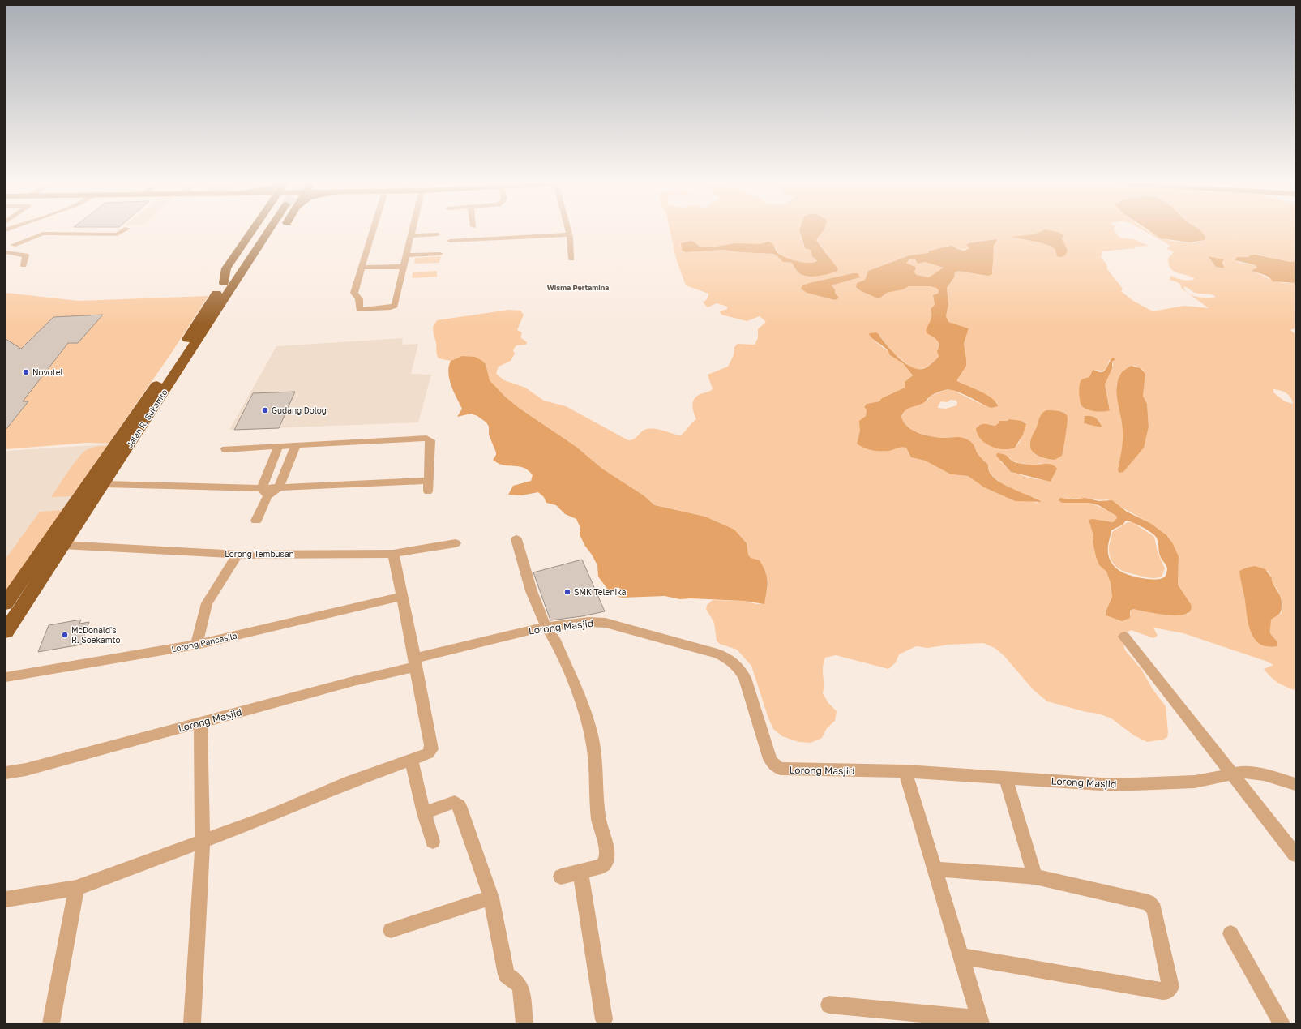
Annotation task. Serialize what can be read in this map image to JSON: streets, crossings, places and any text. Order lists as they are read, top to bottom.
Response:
{
  "streets": {
    "highway": ["Jalan R. Sukamto"],
    "street": ["Lorong Tembusan", "Lorong Masjid", "Lorong Pancasila"]
  },
  "crossings": [
    ["Jalan R. Sukamto", "Lorong Tembusan"]
  ],
  "districts": ["Wisma Pertamina"],
  "places": [
    "Novotel",
    "Gudang Dolog",
    "SMK Telenika",
    "McDonald's R. Soekamto"
  ]
}
